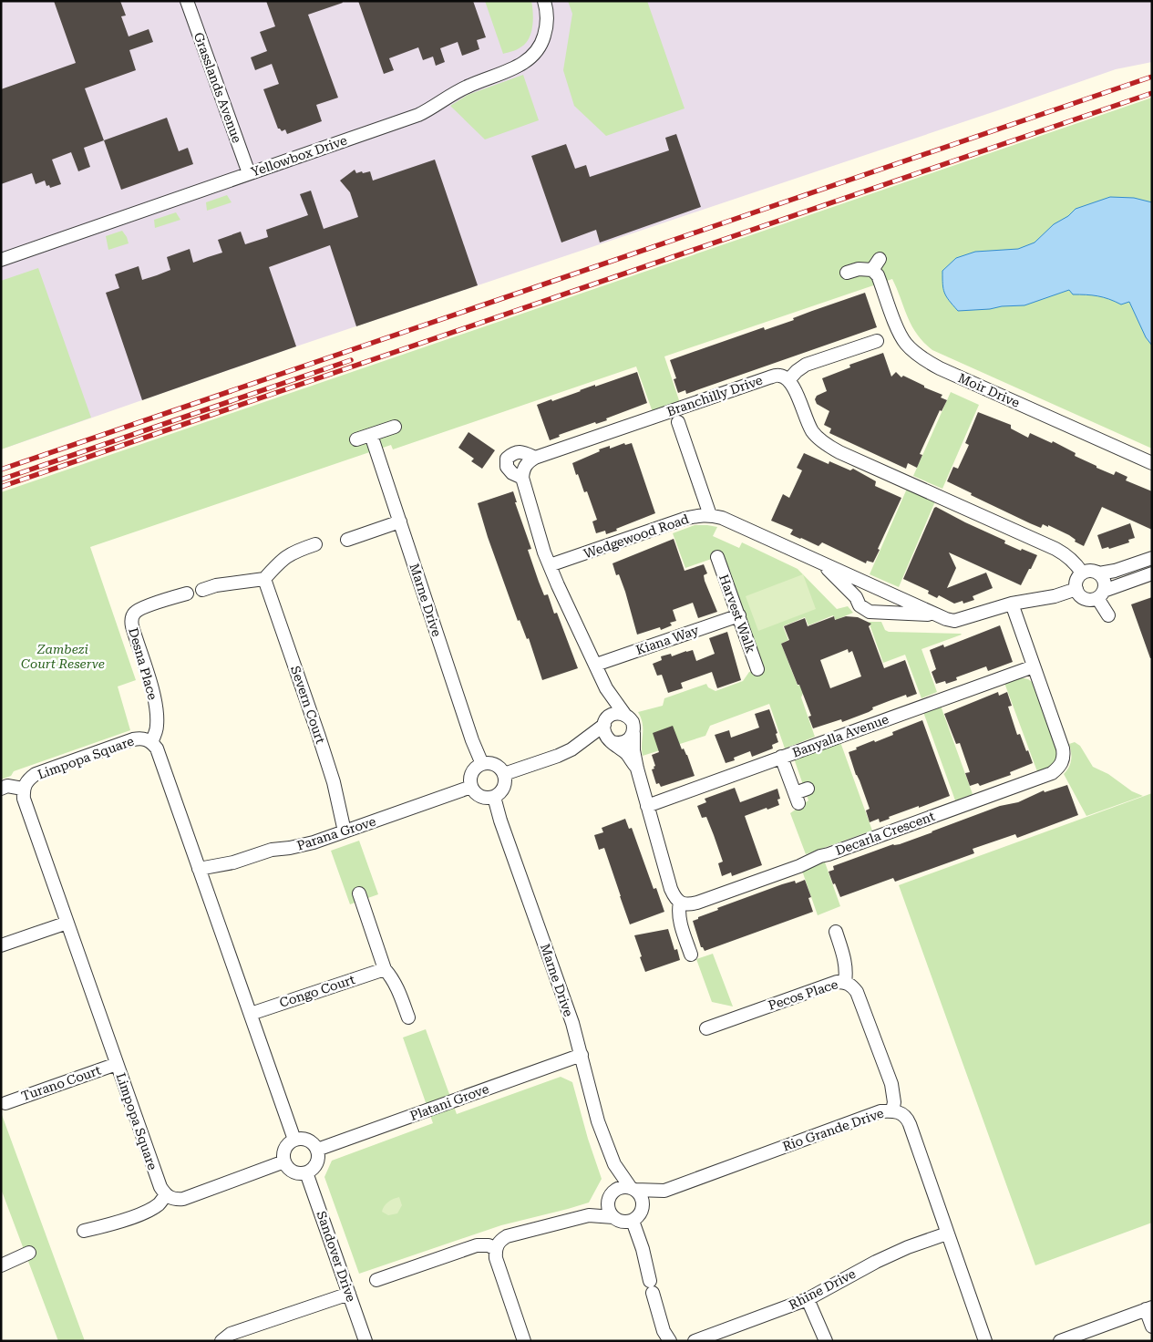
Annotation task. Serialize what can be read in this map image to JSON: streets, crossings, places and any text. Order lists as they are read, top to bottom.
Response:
{
  "streets": {
    "street": [
      "Grasslands Avenue",
      "Yellowbox Drive",
      "Moir Drive",
      "Branchilly Drive",
      "Wedgewood Road",
      "Marne Drive",
      "Harvest Walk",
      "Kiana Way",
      "Desna Place",
      "Severn Court",
      "Banyalla Avenue",
      "Limpopa Square",
      "Parana Grove",
      "Decarla Crescent",
      "Congo Court",
      "Pecos Place",
      "Turano Court",
      "Platani Grove",
      "Rio Grande Drive",
      "Sandover Drive",
      "Rhine Drive"
    ]
  },
  "crossings": [
    ["Grasslands Avenue", "Yellowbox Drive"],
    ["Wedgewood Road", "Decarla Crescent"],
    ["Marne Drive", "Parana Grove"],
    ["Marne Drive", "Platani Grove"],
    ["Marne Drive", "Rio Grande Drive"],
    ["Harvest Walk", "Kiana Way"],
    ["Desna Place", "Limpopa Square"],
    ["Severn Court", "Parana Grove"],
    ["Banyalla Avenue", "Decarla Crescent"],
    ["Limpopa Square", "Parana Grove"],
    ["Limpopa Square", "Congo Court"],
    ["Limpopa Square", "Turano Court"],
    ["Limpopa Square", "Platani Grove"],
    ["Limpopa Square", "Sandover Drive"],
    ["Pecos Place", "Rio Grande Drive"],
    ["Platani Grove", "Sandover Drive"],
    ["Rio Grande Drive", "Rhine Drive"]
  ],
  "parks": ["Zambezi Court Reserve"]
}
